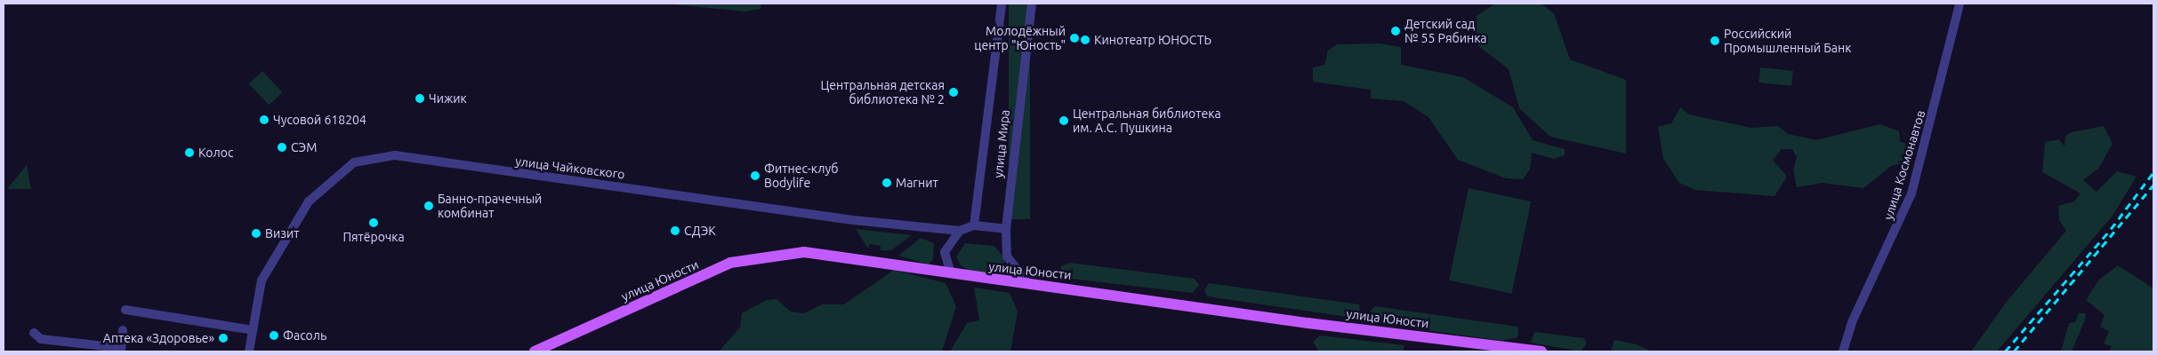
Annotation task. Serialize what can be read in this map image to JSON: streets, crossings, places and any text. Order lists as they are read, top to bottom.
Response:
{
  "streets": {
    "main road": ["улица Юности"],
    "street": ["улица Мира", "улица Космонавтов", "улица Чайковского"]
  },
  "crossings": [
    ["улица Мира", "улица Чайковского"],
    ["улица Мира", "улица Юности"]
  ],
  "places": [
    "Детский сад № 55 Рябинка",
    "Молодёжный центр \"Юность\"",
    "Кинотеатр ЮНОСТЬ",
    "Российский Промышленный Банк",
    "Центральная детская библиотека № 2",
    "Чижик",
    "Чусовой 618204",
    "Центральная библиотека им. А.С. Пушкина",
    "СЭМ",
    "Колос",
    "Фитнес-клуб Bodylife",
    "Магнит",
    "Банно-прачечный комбинат",
    "Пятёрочка",
    "СДЭК",
    "Визит",
    "Фасоль",
    "Аптека «Здоровье»"
  ]
}
